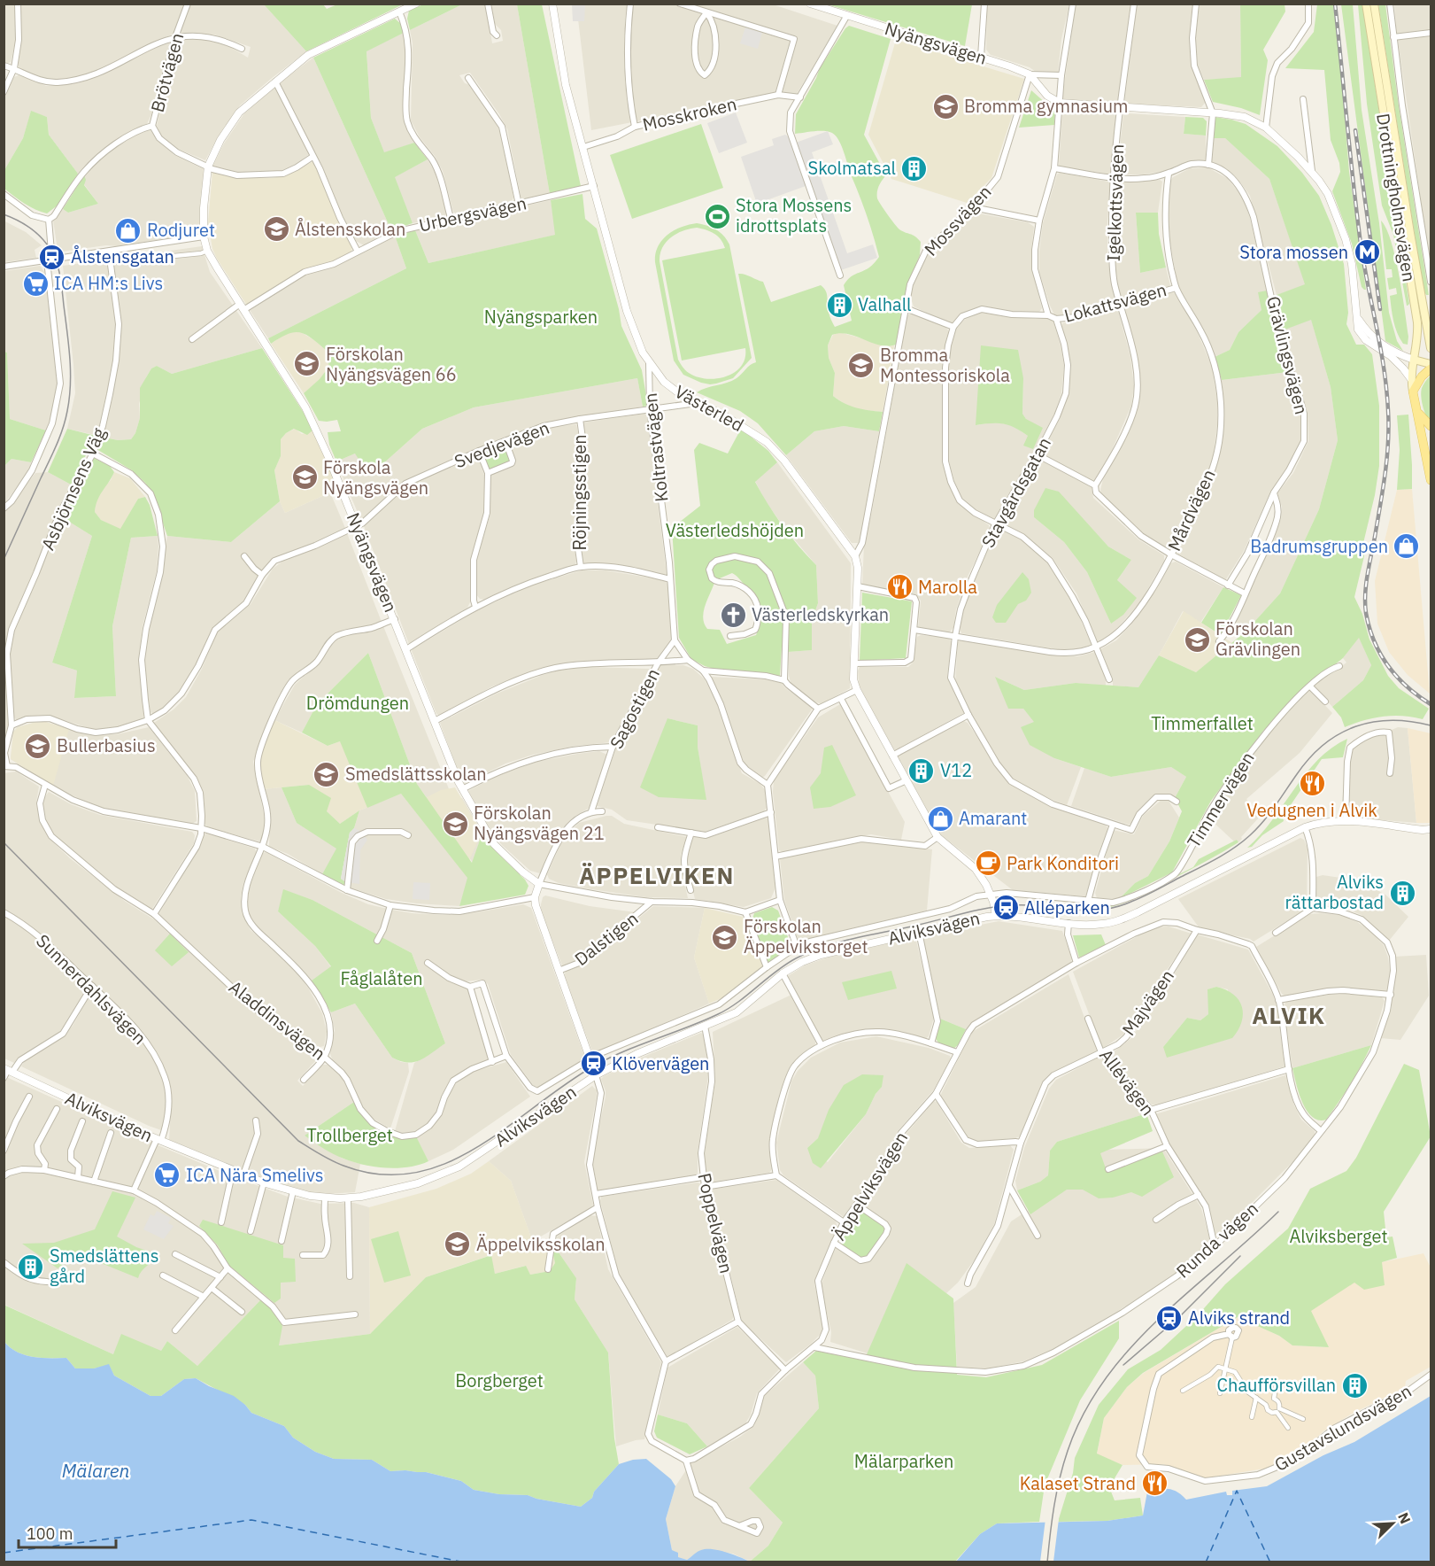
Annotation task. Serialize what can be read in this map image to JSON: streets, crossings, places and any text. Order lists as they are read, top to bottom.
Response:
{
  "streets": {
    "main road": ["Drottningholmsvägen"],
    "street": [
      "Nyängsvägen",
      "Brötvägen",
      "Mosskroken",
      "Igelkottsvägen",
      "Urbergsvägen",
      "Mossvägen",
      "Lokattsvägen",
      "Grävlingsvägen",
      "Västerled",
      "Svedjevägen",
      "Koltrastvägen",
      "Asbjörnsens Väg",
      "Röjningsstigen",
      "Stavgårdsgatan",
      "Mårdvägen",
      "Sagostigen",
      "Timmervägen",
      "Alviksvägen",
      "Dalstigen",
      "Sunnerdahlsvägen",
      "Majvägen",
      "Aladdinsvägen",
      "Allévägen",
      "Äppelviksvägen",
      "Poppelvägen",
      "Runda vägen",
      "Gustavslundsvägen"
    ]
  },
  "crossings": [
    ["Nyängsvägen", "Urbergsvägen"],
    ["Nyängsvägen", "Mossvägen"],
    ["Nyängsvägen", "Svedjevägen"],
    ["Nyängsvägen", "Dalstigen"],
    ["Mosskroken", "Västerled"],
    ["Igelkottsvägen", "Lokattsvägen"],
    ["Urbergsvägen", "Västerled"],
    ["Mossvägen", "Västerled"],
    ["Lokattsvägen", "Stavgårdsgatan"],
    ["Lokattsvägen", "Mårdvägen"],
    ["Västerled", "Svedjevägen"],
    ["Västerled", "Koltrastvägen"],
    ["Svedjevägen", "Koltrastvägen"],
    ["Svedjevägen", "Röjningsstigen"],
    ["Koltrastvägen", "Sagostigen"],
    ["Stavgårdsgatan", "Mårdvägen"],
    ["Timmervägen", "Alviksvägen"],
    ["Alviksvägen", "Sunnerdahlsvägen"],
    ["Alviksvägen", "Aladdinsvägen"],
    ["Alviksvägen", "Poppelvägen"],
    ["Majvägen", "Allévägen"],
    ["Majvägen", "Äppelviksvägen"],
    ["Allévägen", "Runda vägen"],
    ["Äppelviksvägen", "Poppelvägen"],
    ["Äppelviksvägen", "Runda vägen"]
  ],
  "districts": ["ÄPPELVIKEN", "ALVIK"],
  "water": ["Mälaren"],
  "parks": [
    "Nyängsparken",
    "Västerledshöjden",
    "Drömdungen",
    "Timmerfallet",
    "Fåglalåten",
    "Trollberget",
    "Alviksberget",
    "Borgberget",
    "Mälarparken"
  ],
  "places": {
    "school or university": [
      "Bromma gymnasium",
      "Ålstensskolan",
      "Förskolan Nyängsvägen 66",
      "Bromma Montessoriskola",
      "Förskola Nyängsvägen",
      "Förskolan Grävlingen",
      "Bullerbasius",
      "Smedslättsskolan",
      "Förskolan Nyängsvägen 21",
      "Förskolan Äppelvikstorget",
      "Äppelviksskolan"
    ],
    "building": [
      "Skolmatsal",
      "Valhall",
      "V12",
      "Alviks rättarbostad",
      "Smedslättens gård",
      "Chaufförsvillan"
    ],
    "sports": ["Stora Mossens idrottsplats"],
    "shop": ["Rodjuret", "Badrumsgruppen", "Amarant"],
    "metro station": ["Stora mossen"],
    "station": [
      "Ålstensgatan",
      "Alléparken",
      "Klövervägen",
      "Alviks strand"
    ],
    "supermarket": ["ICA HM:s Livs", "ICA Nära Smelivs"],
    "restaurant": ["Marolla", "Vedugnen i Alvik", "Kalaset Strand"],
    "church": ["Västerledskyrkan"],
    "cafe": ["Park Konditori"]
  },
  "scale_bar": "100 m",
  "north": "top right"
}
